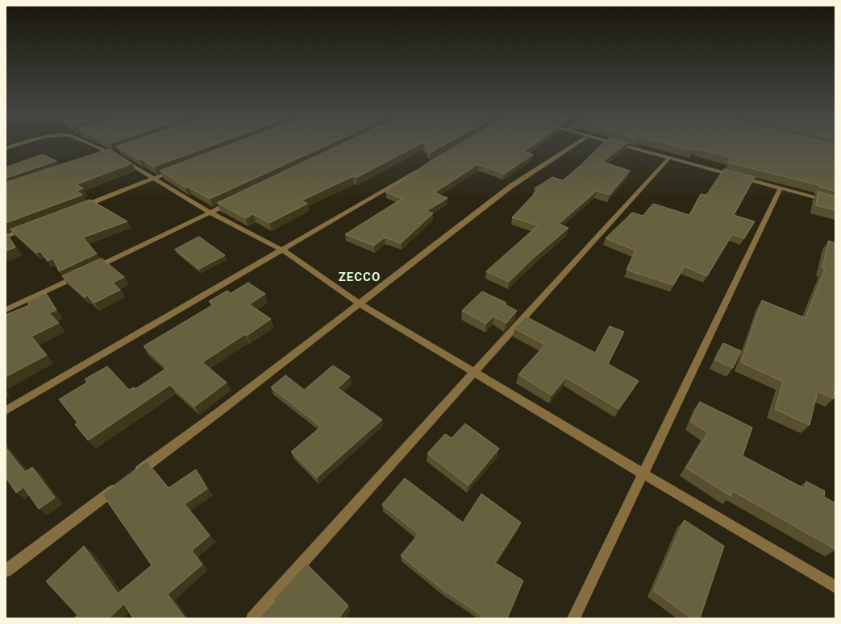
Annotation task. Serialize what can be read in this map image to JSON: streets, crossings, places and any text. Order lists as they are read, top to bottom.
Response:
{
  "districts": ["ZECCO"]
}
